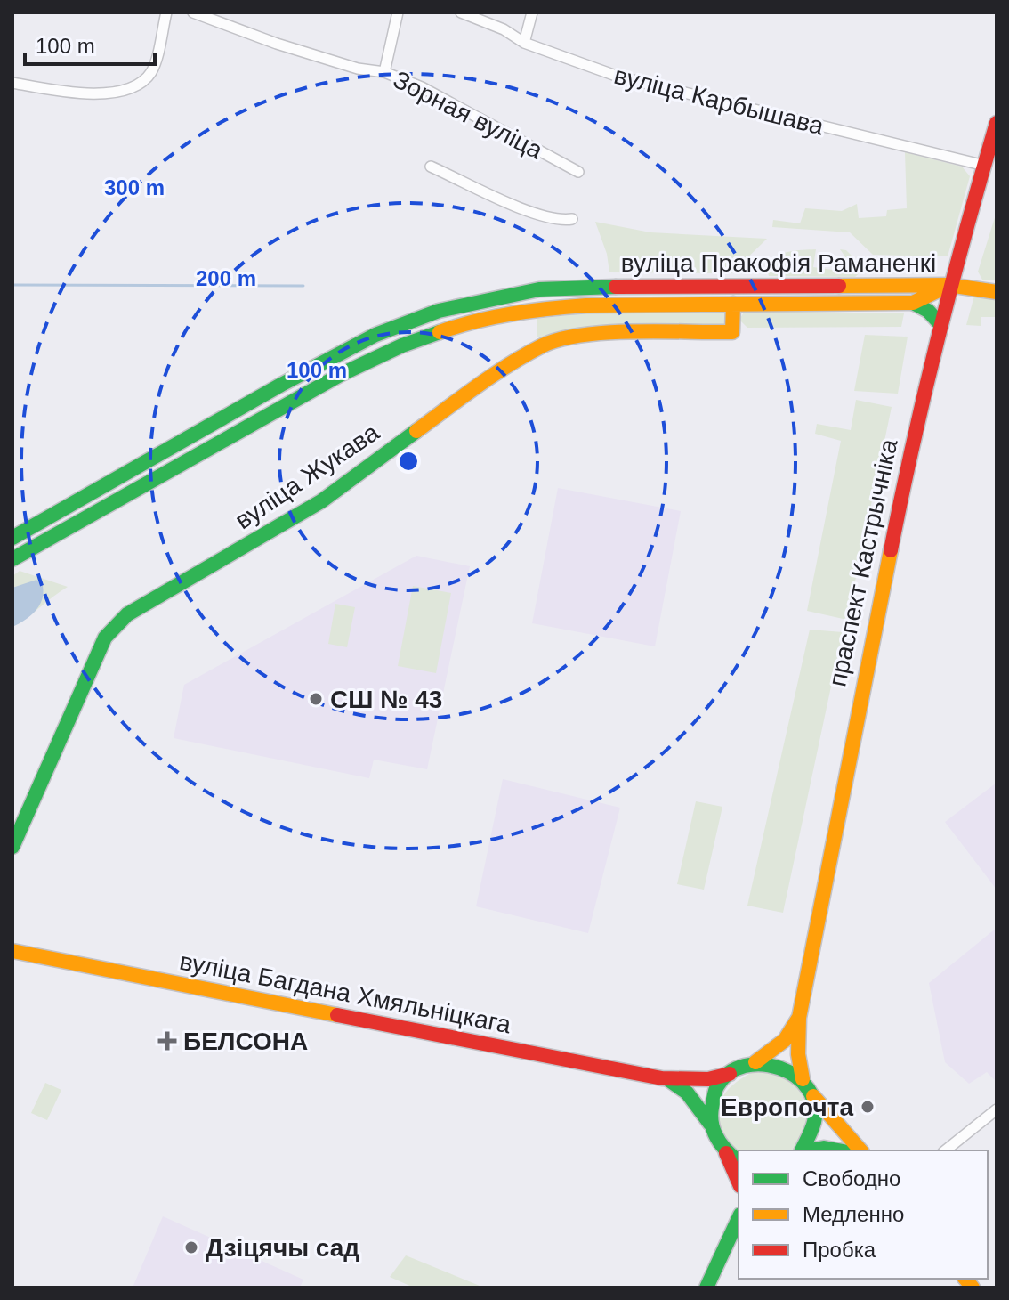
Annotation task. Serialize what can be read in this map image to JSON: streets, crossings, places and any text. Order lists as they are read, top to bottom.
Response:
{
  "streets": {
    "street": [
      "вуліца Карбышава",
      "Зорная вуліца",
      "вуліца Пракофія Раманенкі",
      "вуліца Жукава",
      "праспект Кастрычніка",
      "вуліца Багдана Хмяльніцкага"
    ]
  },
  "crossings": [
    ["вуліца Карбышава", "праспект Кастрычніка"],
    ["вуліца Пракофія Раманенкі", "вуліца Жукава"],
    ["вуліца Пракофія Раманенкі", "праспект Кастрычніка"],
    ["праспект Кастрычніка", "вуліца Багдана Хмяльніцкага"]
  ],
  "places": {
    "other": ["СШ № 43", "Европочта", "Дзіцячы сад"],
    "health": ["БЕЛСОНА"]
  },
  "legend": ["Свободно", "Медленно", "Пробка"],
  "scale_bar": "100 m",
  "rings": ["300 m", "200 m", "100 m"]
}
